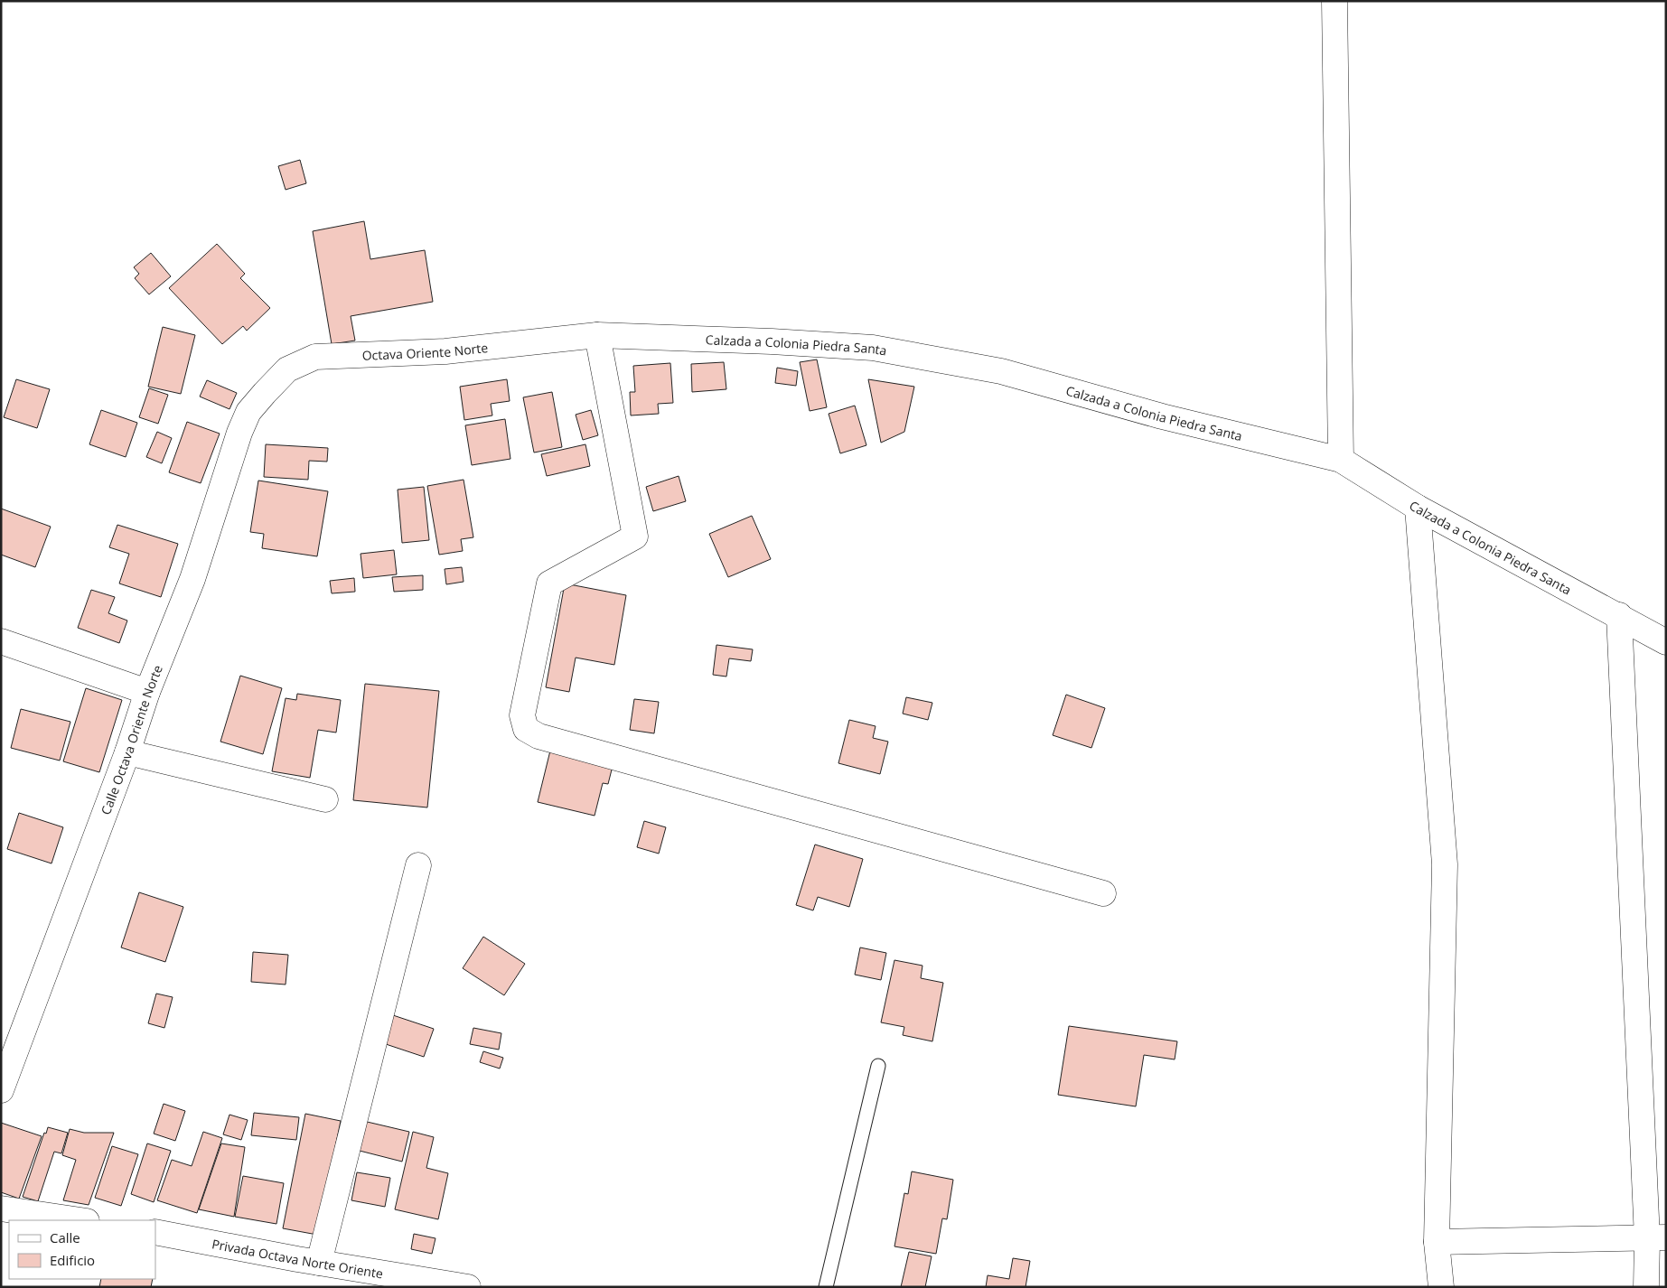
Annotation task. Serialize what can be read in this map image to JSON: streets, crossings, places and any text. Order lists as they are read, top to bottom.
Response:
{
  "streets": {
    "street": [
      "Calzada a Colonia Piedra Santa",
      "Octava Oriente Norte",
      "Calle Octava Oriente Norte",
      "Privada Octava Norte Oriente"
    ]
  },
  "crossings": [
    ["Calzada a Colonia Piedra Santa", "Octava Oriente Norte"],
    ["Octava Oriente Norte", "Calle Octava Oriente Norte"]
  ],
  "legend": ["Calle", "Edificio"]
}
